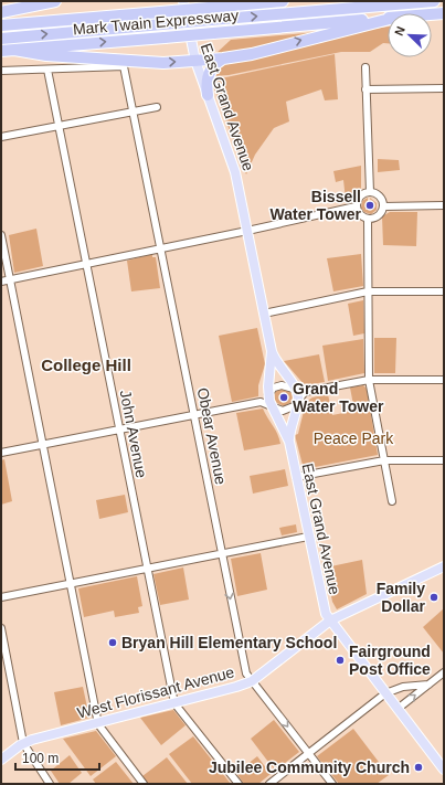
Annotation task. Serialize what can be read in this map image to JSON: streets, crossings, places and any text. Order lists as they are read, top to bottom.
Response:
{
  "streets": {
    "highway": ["Mark Twain Expressway"],
    "main road": ["East Grand Avenue", "West Florissant Avenue"],
    "street": ["John Avenue", "Obear Avenue"]
  },
  "crossings": [
    ["East Grand Avenue", "West Florissant Avenue"],
    ["John Avenue", "Obear Avenue"],
    ["John Avenue", "West Florissant Avenue"],
    ["Obear Avenue", "West Florissant Avenue"]
  ],
  "districts": ["College Hill"],
  "parks": ["Peace Park"],
  "places": [
    "Bissell Water Tower",
    "Grand Water Tower",
    "Family Dollar",
    "Bryan Hill Elementary School",
    "Fairground Post Office",
    "Jubilee Community Church"
  ],
  "scale_bar": "100 m",
  "north": "top left"
}
